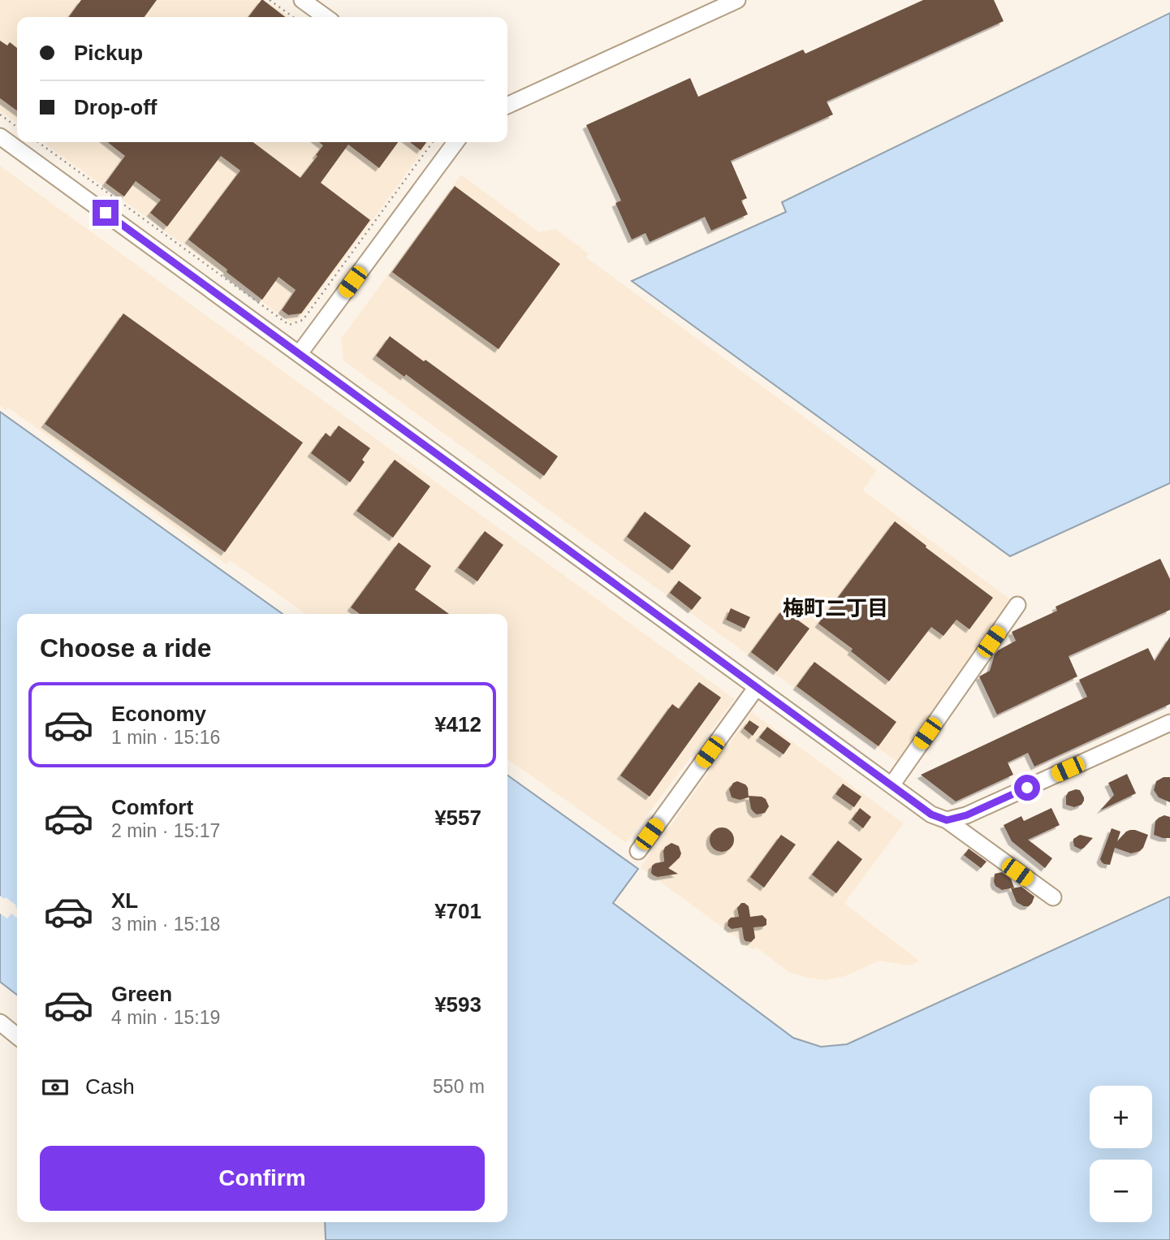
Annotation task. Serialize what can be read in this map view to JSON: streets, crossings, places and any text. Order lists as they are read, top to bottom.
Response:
{
  "districts": ["梅町二丁目"],
  "page": {
    "banner": ["Pickup", "Drop-off"],
    "heading": "Choose a ride",
    "list": [
      {
        "name": "Economy",
        "note": "1 min · 15:16",
        "value": "¥412"
      },
      {
        "name": "Comfort",
        "note": "2 min · 15:17",
        "value": "¥557"
      },
      {
        "name": "XL",
        "note": "3 min · 15:18",
        "value": "¥701"
      },
      {
        "name": "Green",
        "note": "4 min · 15:19",
        "value": "¥593"
      }
    ],
    "pay": ["Cash", "550 m"],
    "map_buttons": ["+", "−"],
    "buttons": "Confirm"
  }
}
